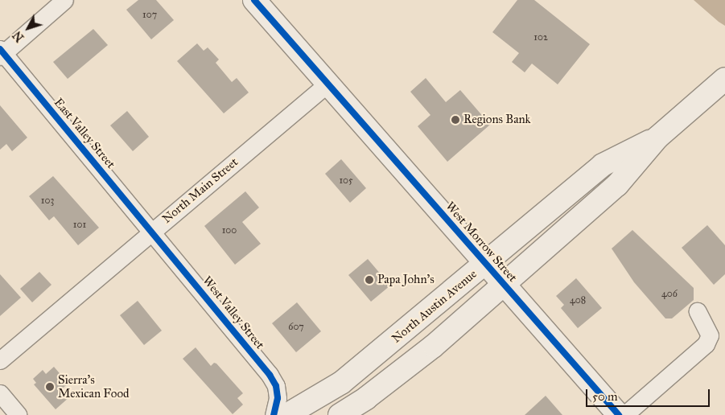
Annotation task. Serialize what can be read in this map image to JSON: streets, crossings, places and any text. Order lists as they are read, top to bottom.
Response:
{
  "streets": {
    "main road": ["West Morrow Street", "North Austin Avenue"],
    "street": ["East Valley Street", "North Main Street", "West Valley Street"]
  },
  "crossings": [
    ["East Valley Street", "North Main Street"],
    ["East Valley Street", "West Valley Street"],
    ["North Main Street", "West Morrow Street"],
    ["North Main Street", "West Valley Street"],
    ["West Morrow Street", "North Austin Avenue"]
  ],
  "places": ["Regions Bank", "Papa John's", "Sierra's Mexican Food"],
  "house_numbers": [
    "107",
    "102",
    "105",
    "103",
    "101",
    "100",
    "406",
    "408",
    "607"
  ],
  "scale_bar": "50 m",
  "north": "bottom left"
}
